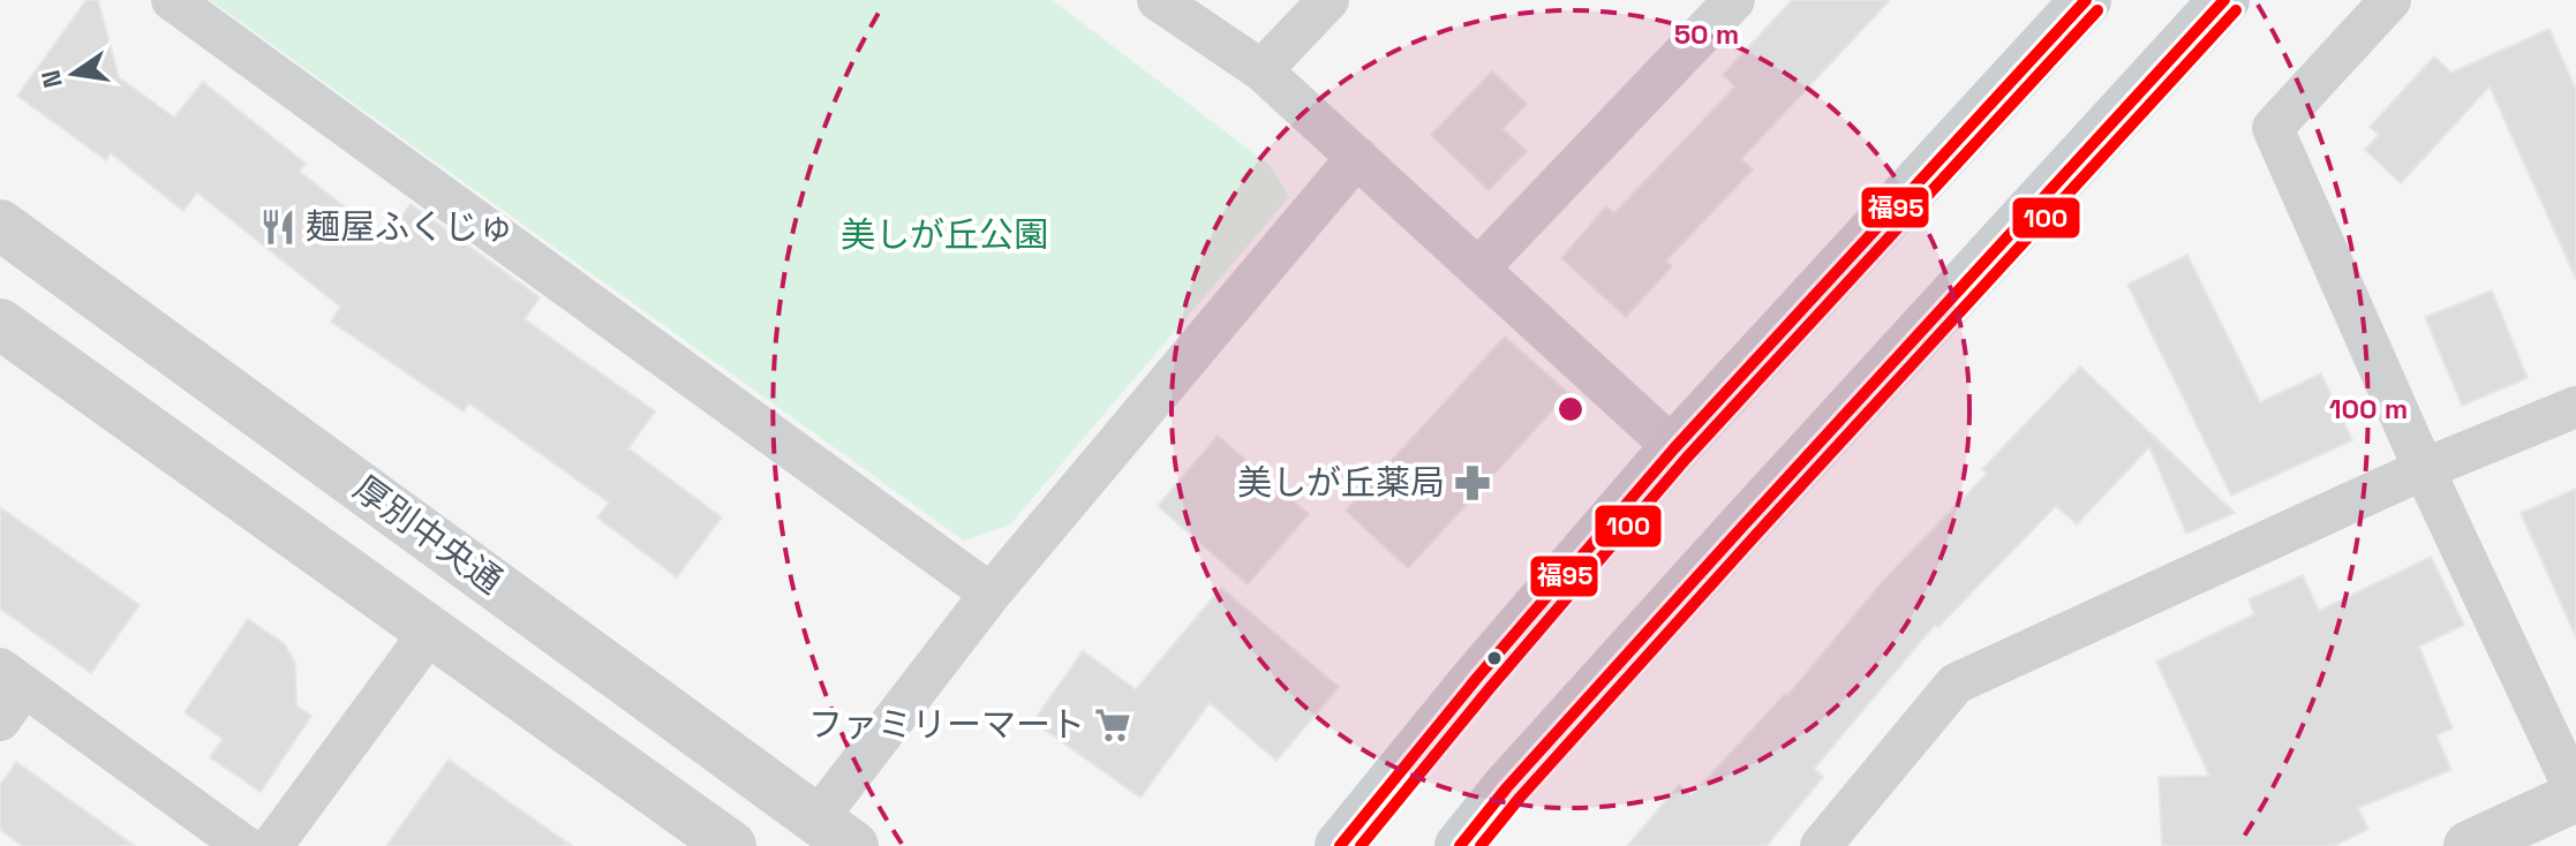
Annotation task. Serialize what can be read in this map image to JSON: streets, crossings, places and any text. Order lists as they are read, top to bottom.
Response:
{
  "streets": {
    "street": ["厚別中央通"]
  },
  "parks": ["美しが丘公園"],
  "places": {
    "restaurant": ["麺屋ふくじゅ"],
    "pharmacy": ["美しが丘薬局"],
    "supermarket": ["ファミリーマート"]
  },
  "lines": ["transit line 福95", "transit line 100"],
  "north": "left",
  "rings": ["50 m", "100 m"]
}
